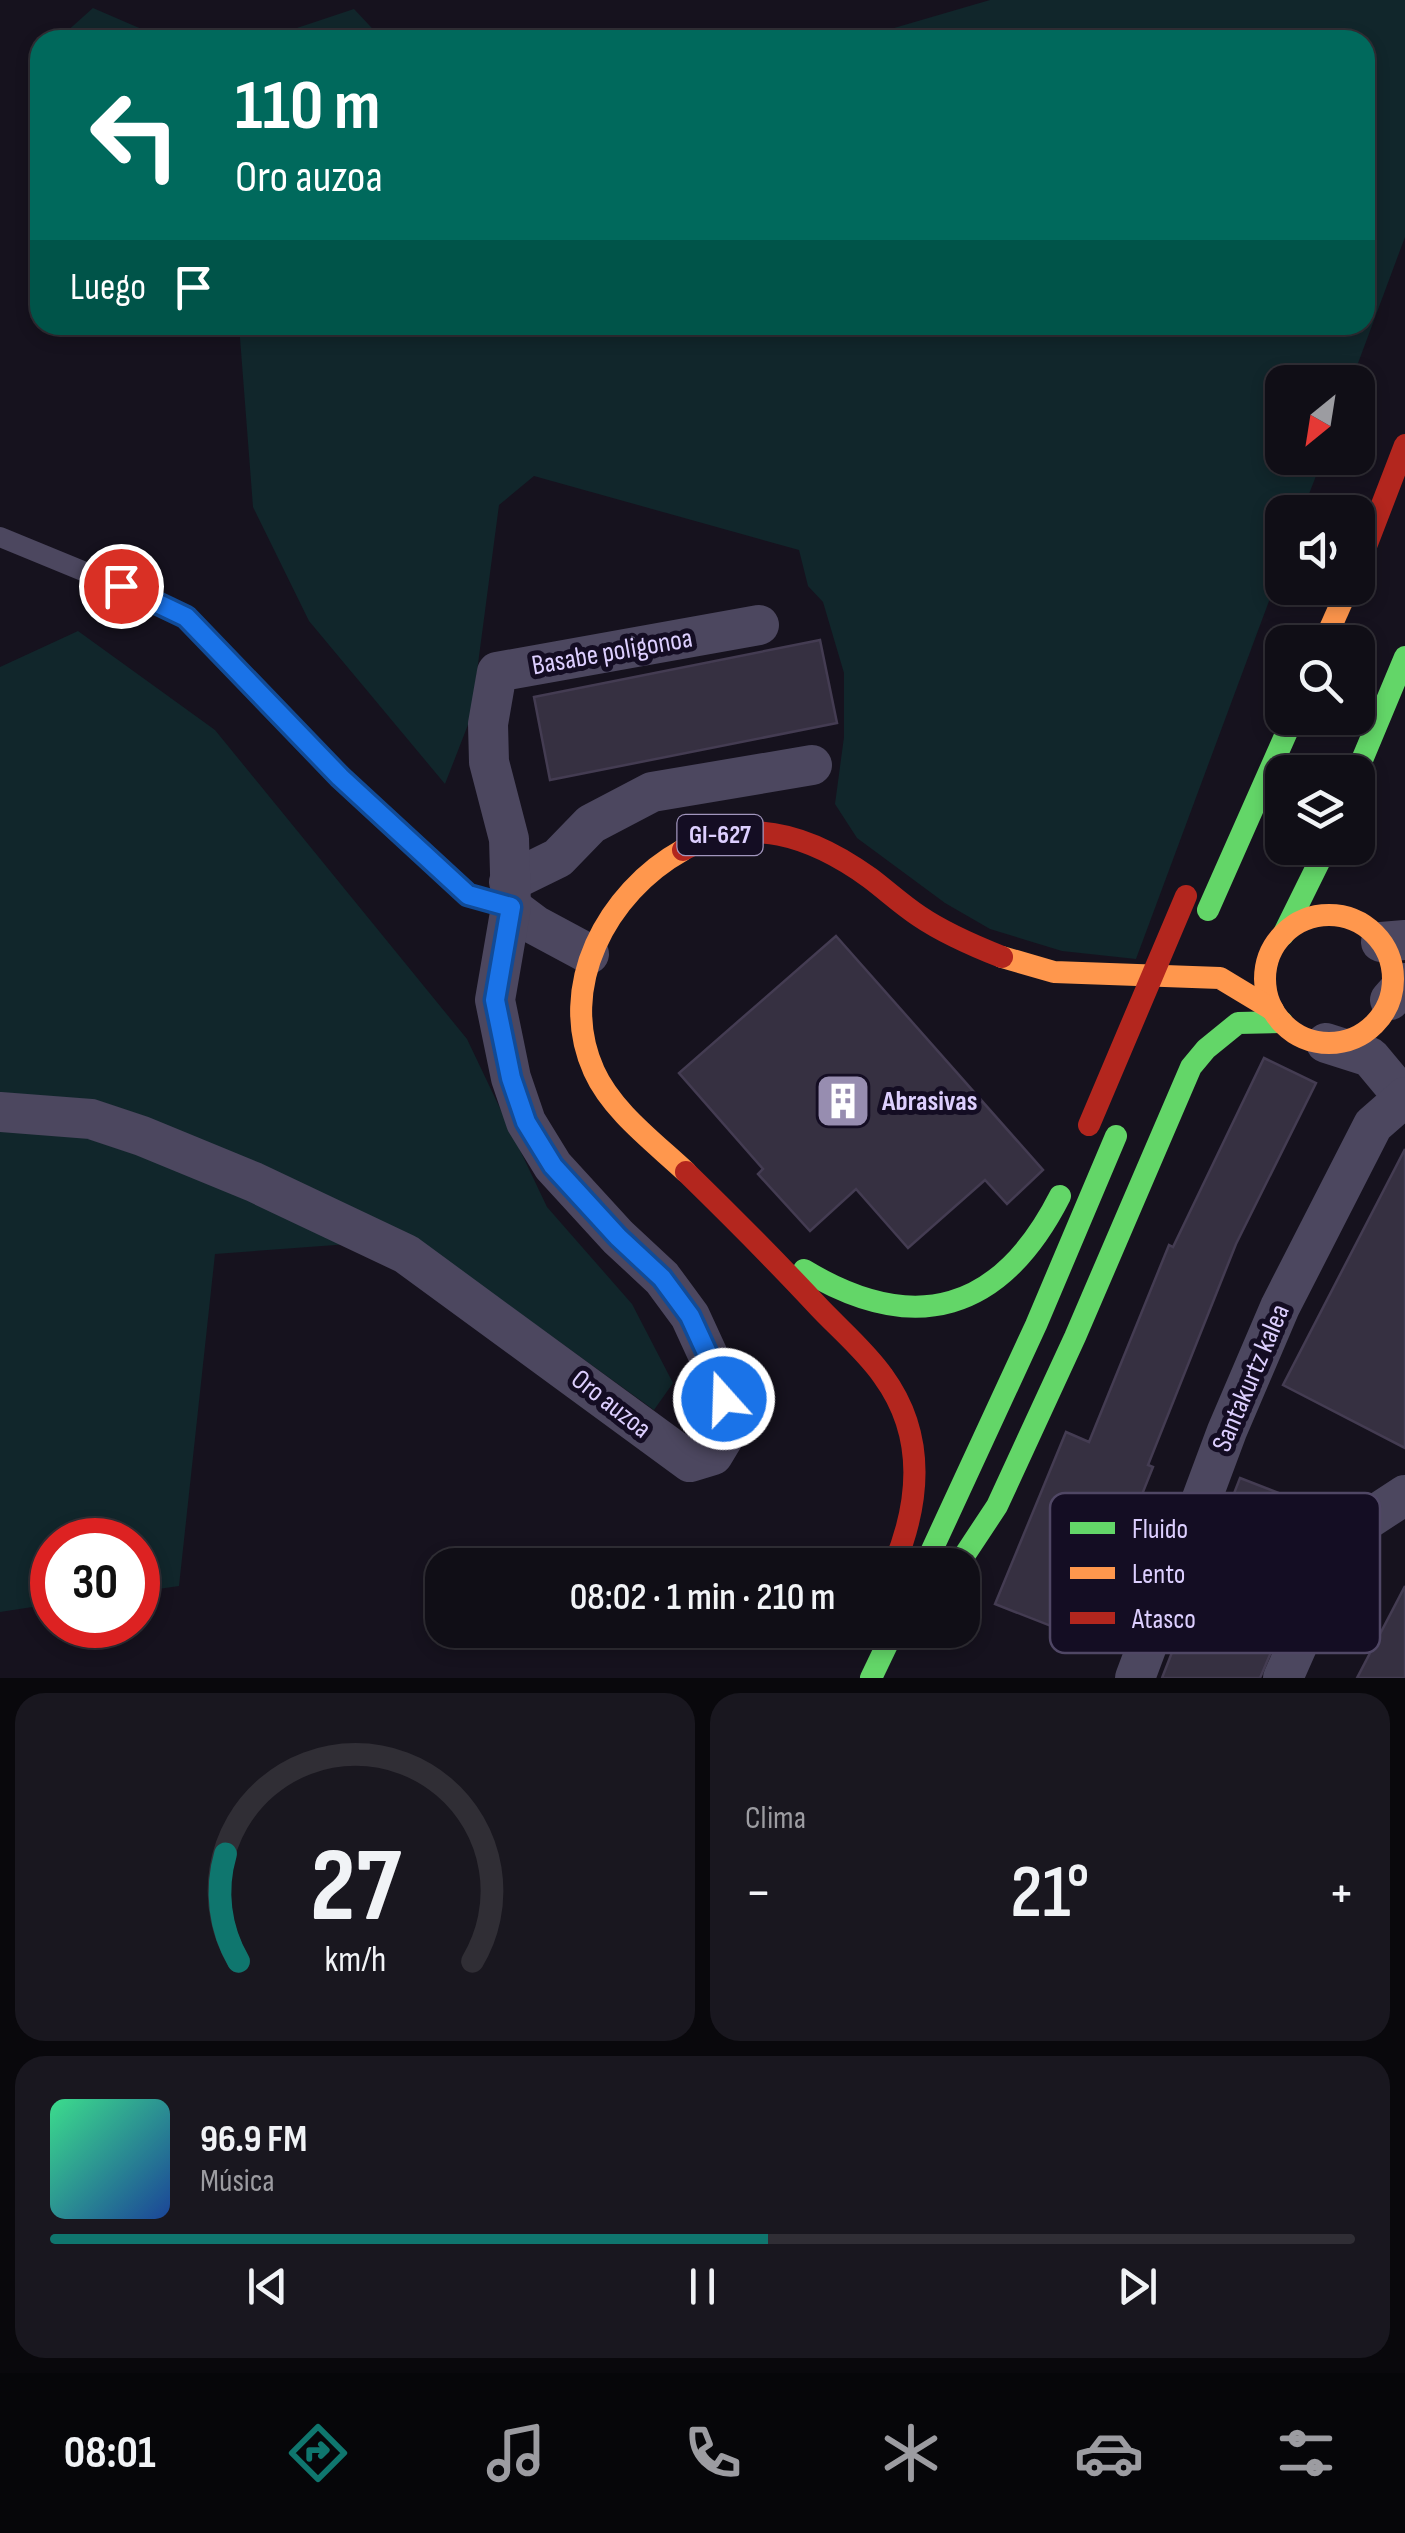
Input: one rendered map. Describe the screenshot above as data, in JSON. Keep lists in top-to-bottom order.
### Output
{
  "streets": {
    "main road": ["GI-627"],
    "street": ["Basabe poligonoa", "Santakurtz kalea", "Oro auzoa"]
  },
  "crossings": [
    ["Basabe poligonoa", "Oro auzoa"]
  ],
  "places": {
    "building": ["Abrasivas"]
  },
  "legend": ["Fluido", "Lento", "Atasco"],
  "north": "bottom left",
  "page": {
    "turn": ["110 m", "Oro auzoa"],
    "then": "Luego",
    "limit": "30",
    "trip": "08:02 · 1 min · 210 m",
    "tile": "Clima",
    "heat": ["−", "21°", "+"],
    "song": ["96.9 FM", "Música"],
    "tabs": "08:01",
    "gauge": ["27", "km/h"]
  }
}
